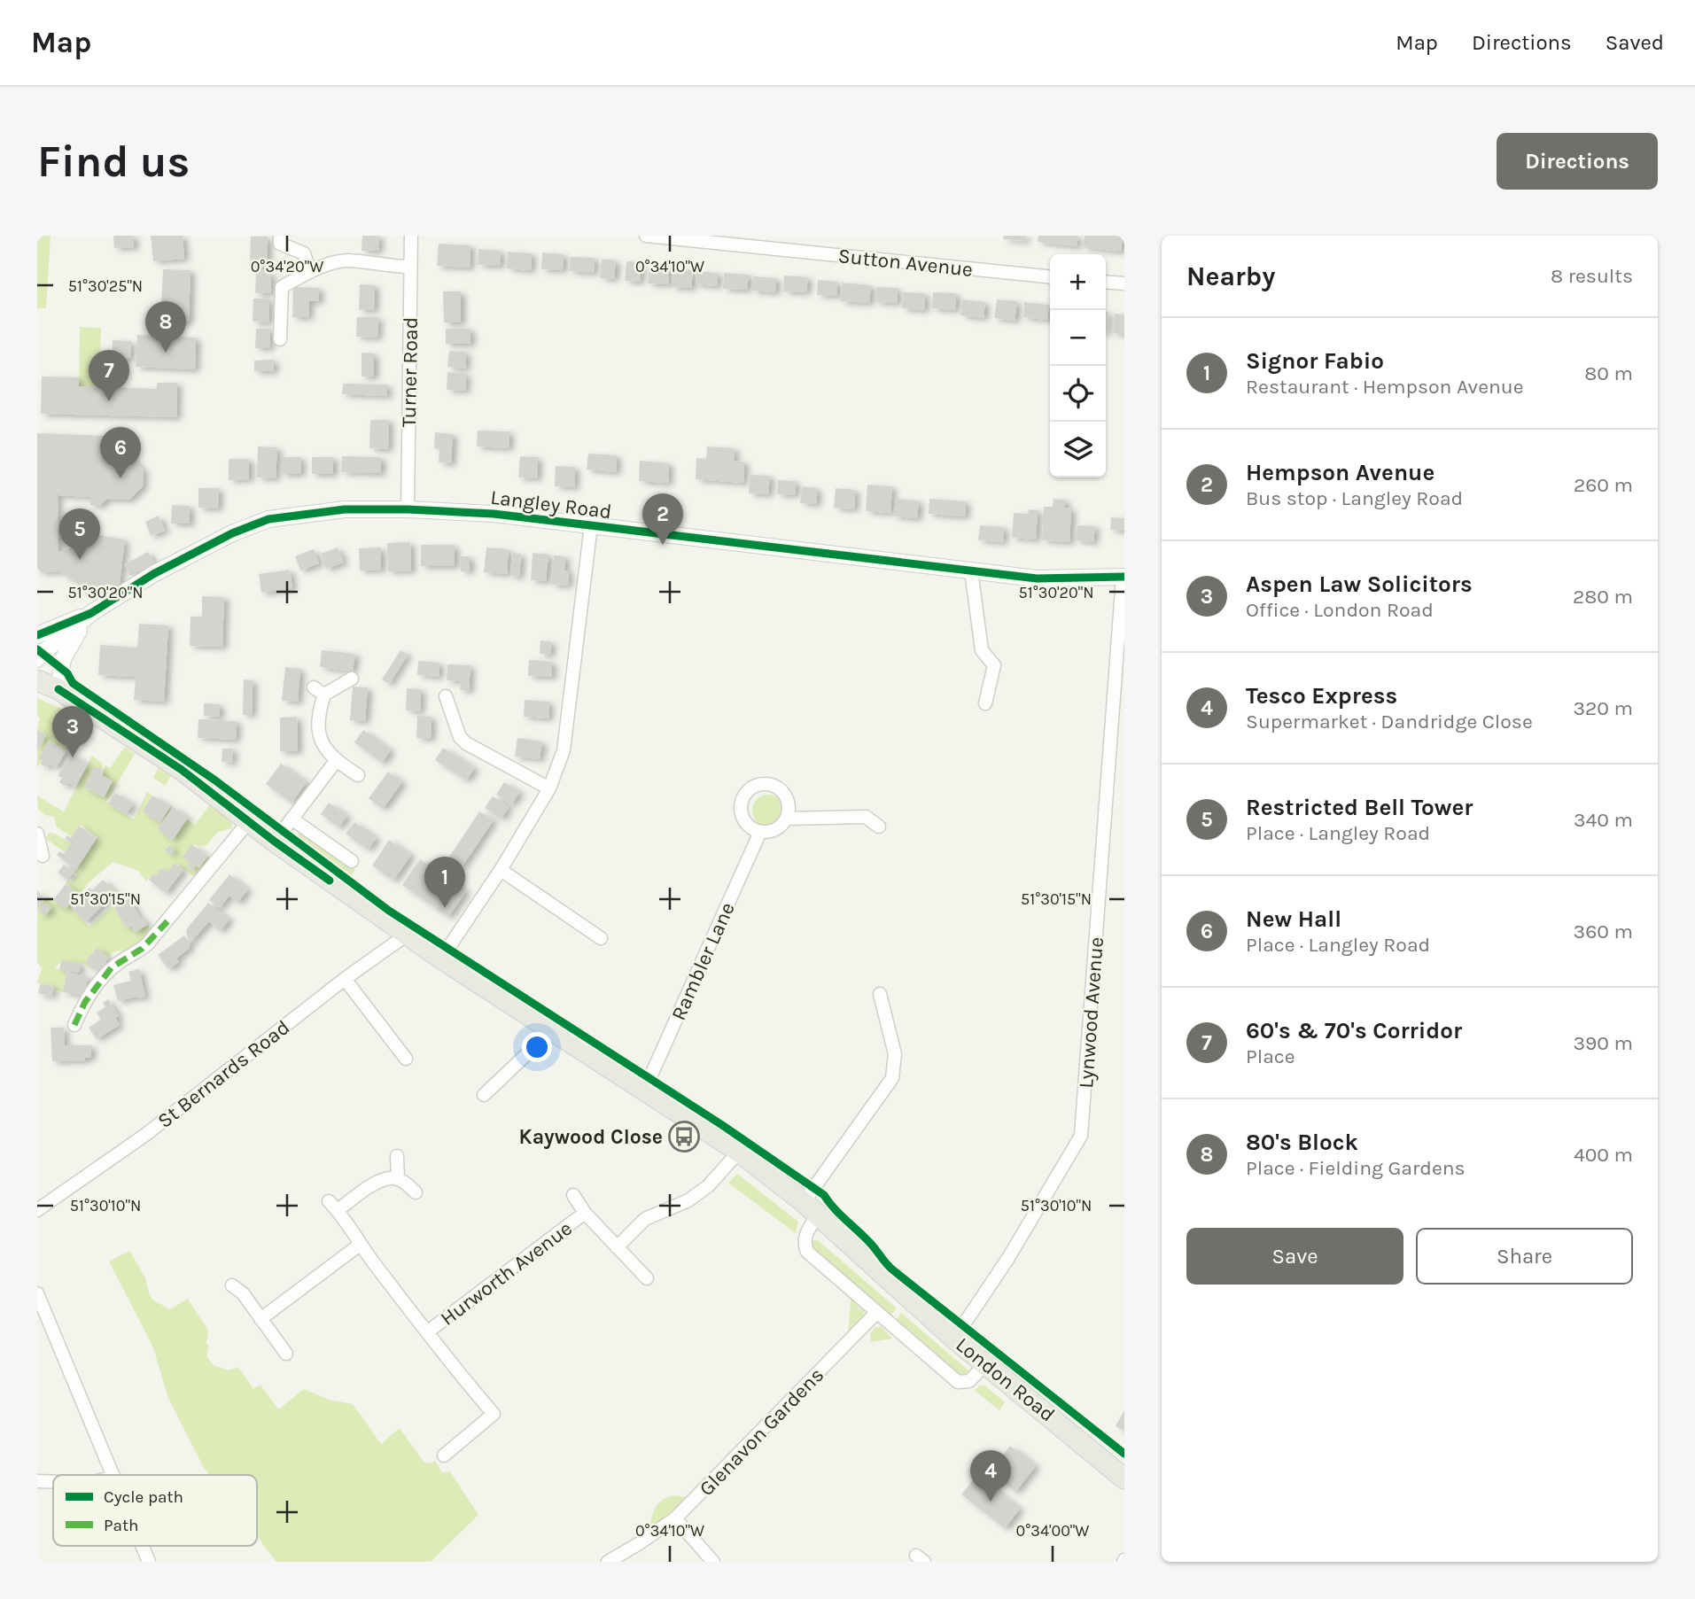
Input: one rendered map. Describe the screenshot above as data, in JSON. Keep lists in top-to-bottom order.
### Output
{
  "streets": {
    "main road": ["London Road"],
    "street": [
      "Sutton Avenue",
      "Turner Road",
      "Langley Road",
      "Rambler Lane",
      "Lynwood Avenue",
      "St Bernards Road",
      "Hurworth Avenue",
      "Glenavon Gardens"
    ]
  },
  "crossings": [
    ["Turner Road", "Langley Road"],
    ["Langley Road", "Lynwood Avenue"],
    ["Langley Road", "London Road"],
    ["Rambler Lane", "London Road"],
    ["Lynwood Avenue", "London Road"],
    ["St Bernards Road", "London Road"]
  ],
  "places": {
    "bus stop": ["Kaywood Close"]
  },
  "legend": ["Cycle path", "Path"],
  "page": {
    "header": "Map",
    "nav": ["Map", "Directions", "Saved"],
    "buttons": [
      "Directions",
      ["Save", "Share"]
    ],
    "title": "Find us",
    "heading": ["Nearby", "8 results"],
    "map_buttons": ["+", "−"],
    "pins": [
      "8",
      "7",
      "6",
      "2",
      "5",
      "3",
      "1",
      "4"
    ],
    "list": [
      {
        "mark": "1",
        "name": "Signor Fabio",
        "note": "Restaurant · Hempson Avenue",
        "value": "80 m"
      },
      {
        "mark": "2",
        "name": "Hempson Avenue",
        "note": "Bus stop · Langley Road",
        "value": "260 m"
      },
      {
        "mark": "3",
        "name": "Aspen Law Solicitors",
        "note": "Office · London Road",
        "value": "280 m"
      },
      {
        "mark": "4",
        "name": "Tesco Express",
        "note": "Supermarket · Dandridge Close",
        "value": "320 m"
      },
      {
        "mark": "5",
        "name": "Restricted Bell Tower",
        "note": "Place · Langley Road",
        "value": "340 m"
      },
      {
        "mark": "6",
        "name": "New Hall",
        "note": "Place · Langley Road",
        "value": "360 m"
      },
      {
        "mark": "7",
        "name": "60's & 70's Corridor",
        "note": "Place",
        "value": "390 m"
      },
      {
        "mark": "8",
        "name": "80's Block",
        "note": "Place · Fielding Gardens",
        "value": "400 m"
      }
    ]
  },
  "coordinates": [
    "0°34'20\"W",
    "0°34'10\"W",
    "51°30'25\"N",
    "51°30'20\"N",
    "51°30'15\"N",
    "51°30'10\"N",
    "0°34'00\"W"
  ]
}
